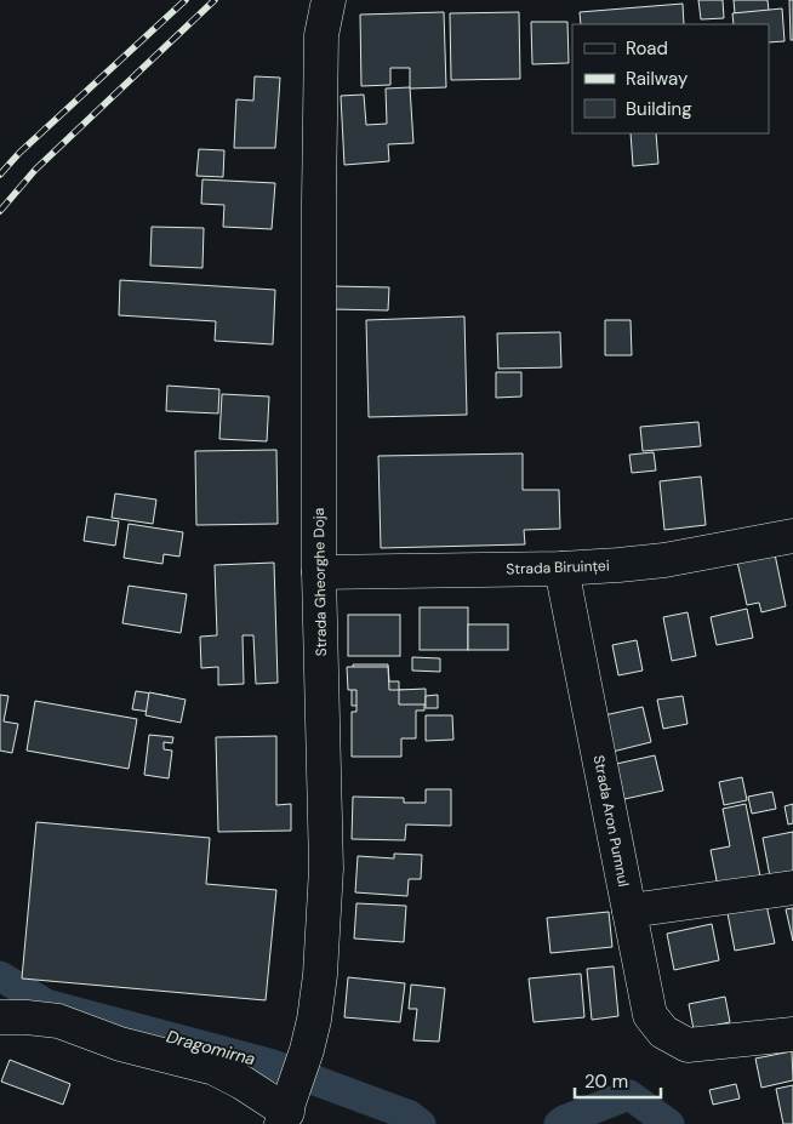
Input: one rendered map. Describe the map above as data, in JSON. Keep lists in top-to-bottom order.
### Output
{
  "streets": {
    "street": ["Strada Biruinței", "Strada Gheorghe Doja", "Strada Aron Pumnul"]
  },
  "crossings": [
    ["Strada Biruinței", "Strada Gheorghe Doja"],
    ["Strada Biruinței", "Strada Aron Pumnul"]
  ],
  "water": ["Dragomirna"],
  "legend": ["Road", "Railway", "Building"],
  "scale_bar": "20 m"
}
